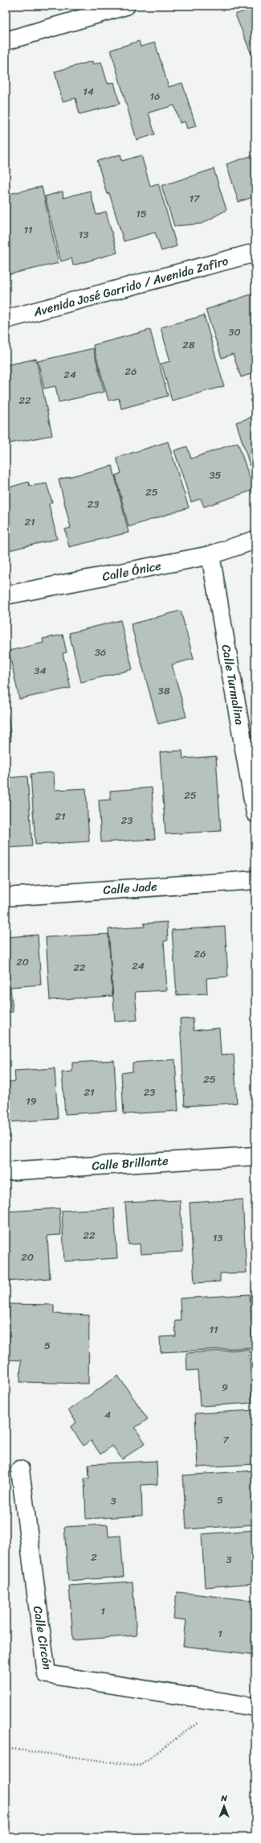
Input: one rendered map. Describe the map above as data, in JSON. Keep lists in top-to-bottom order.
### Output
{
  "streets": {
    "street": [
      "Avenida José Garrido / Avenida Zafiro",
      "Calle Ónice",
      "Calle Turmalina",
      "Calle Jade",
      "Calle Brillante",
      "Calle Circón"
    ]
  },
  "crossings": [
    ["Calle Ónice", "Calle Turmalina"]
  ],
  "house_numbers": [
    "14",
    "16",
    "17",
    "15",
    "11",
    "13",
    "30",
    "28",
    "26",
    "24",
    "22",
    "35",
    "25",
    "23",
    "21",
    "36",
    "34",
    "38",
    "25",
    "21",
    "23",
    "26",
    "20",
    "24",
    "22",
    "25",
    "21",
    "23",
    "19",
    "22",
    "13",
    "20",
    "11",
    "5",
    "9",
    "4",
    "7",
    "5",
    "3",
    "2",
    "3",
    "1",
    "1"
  ],
  "north": "top"
}
